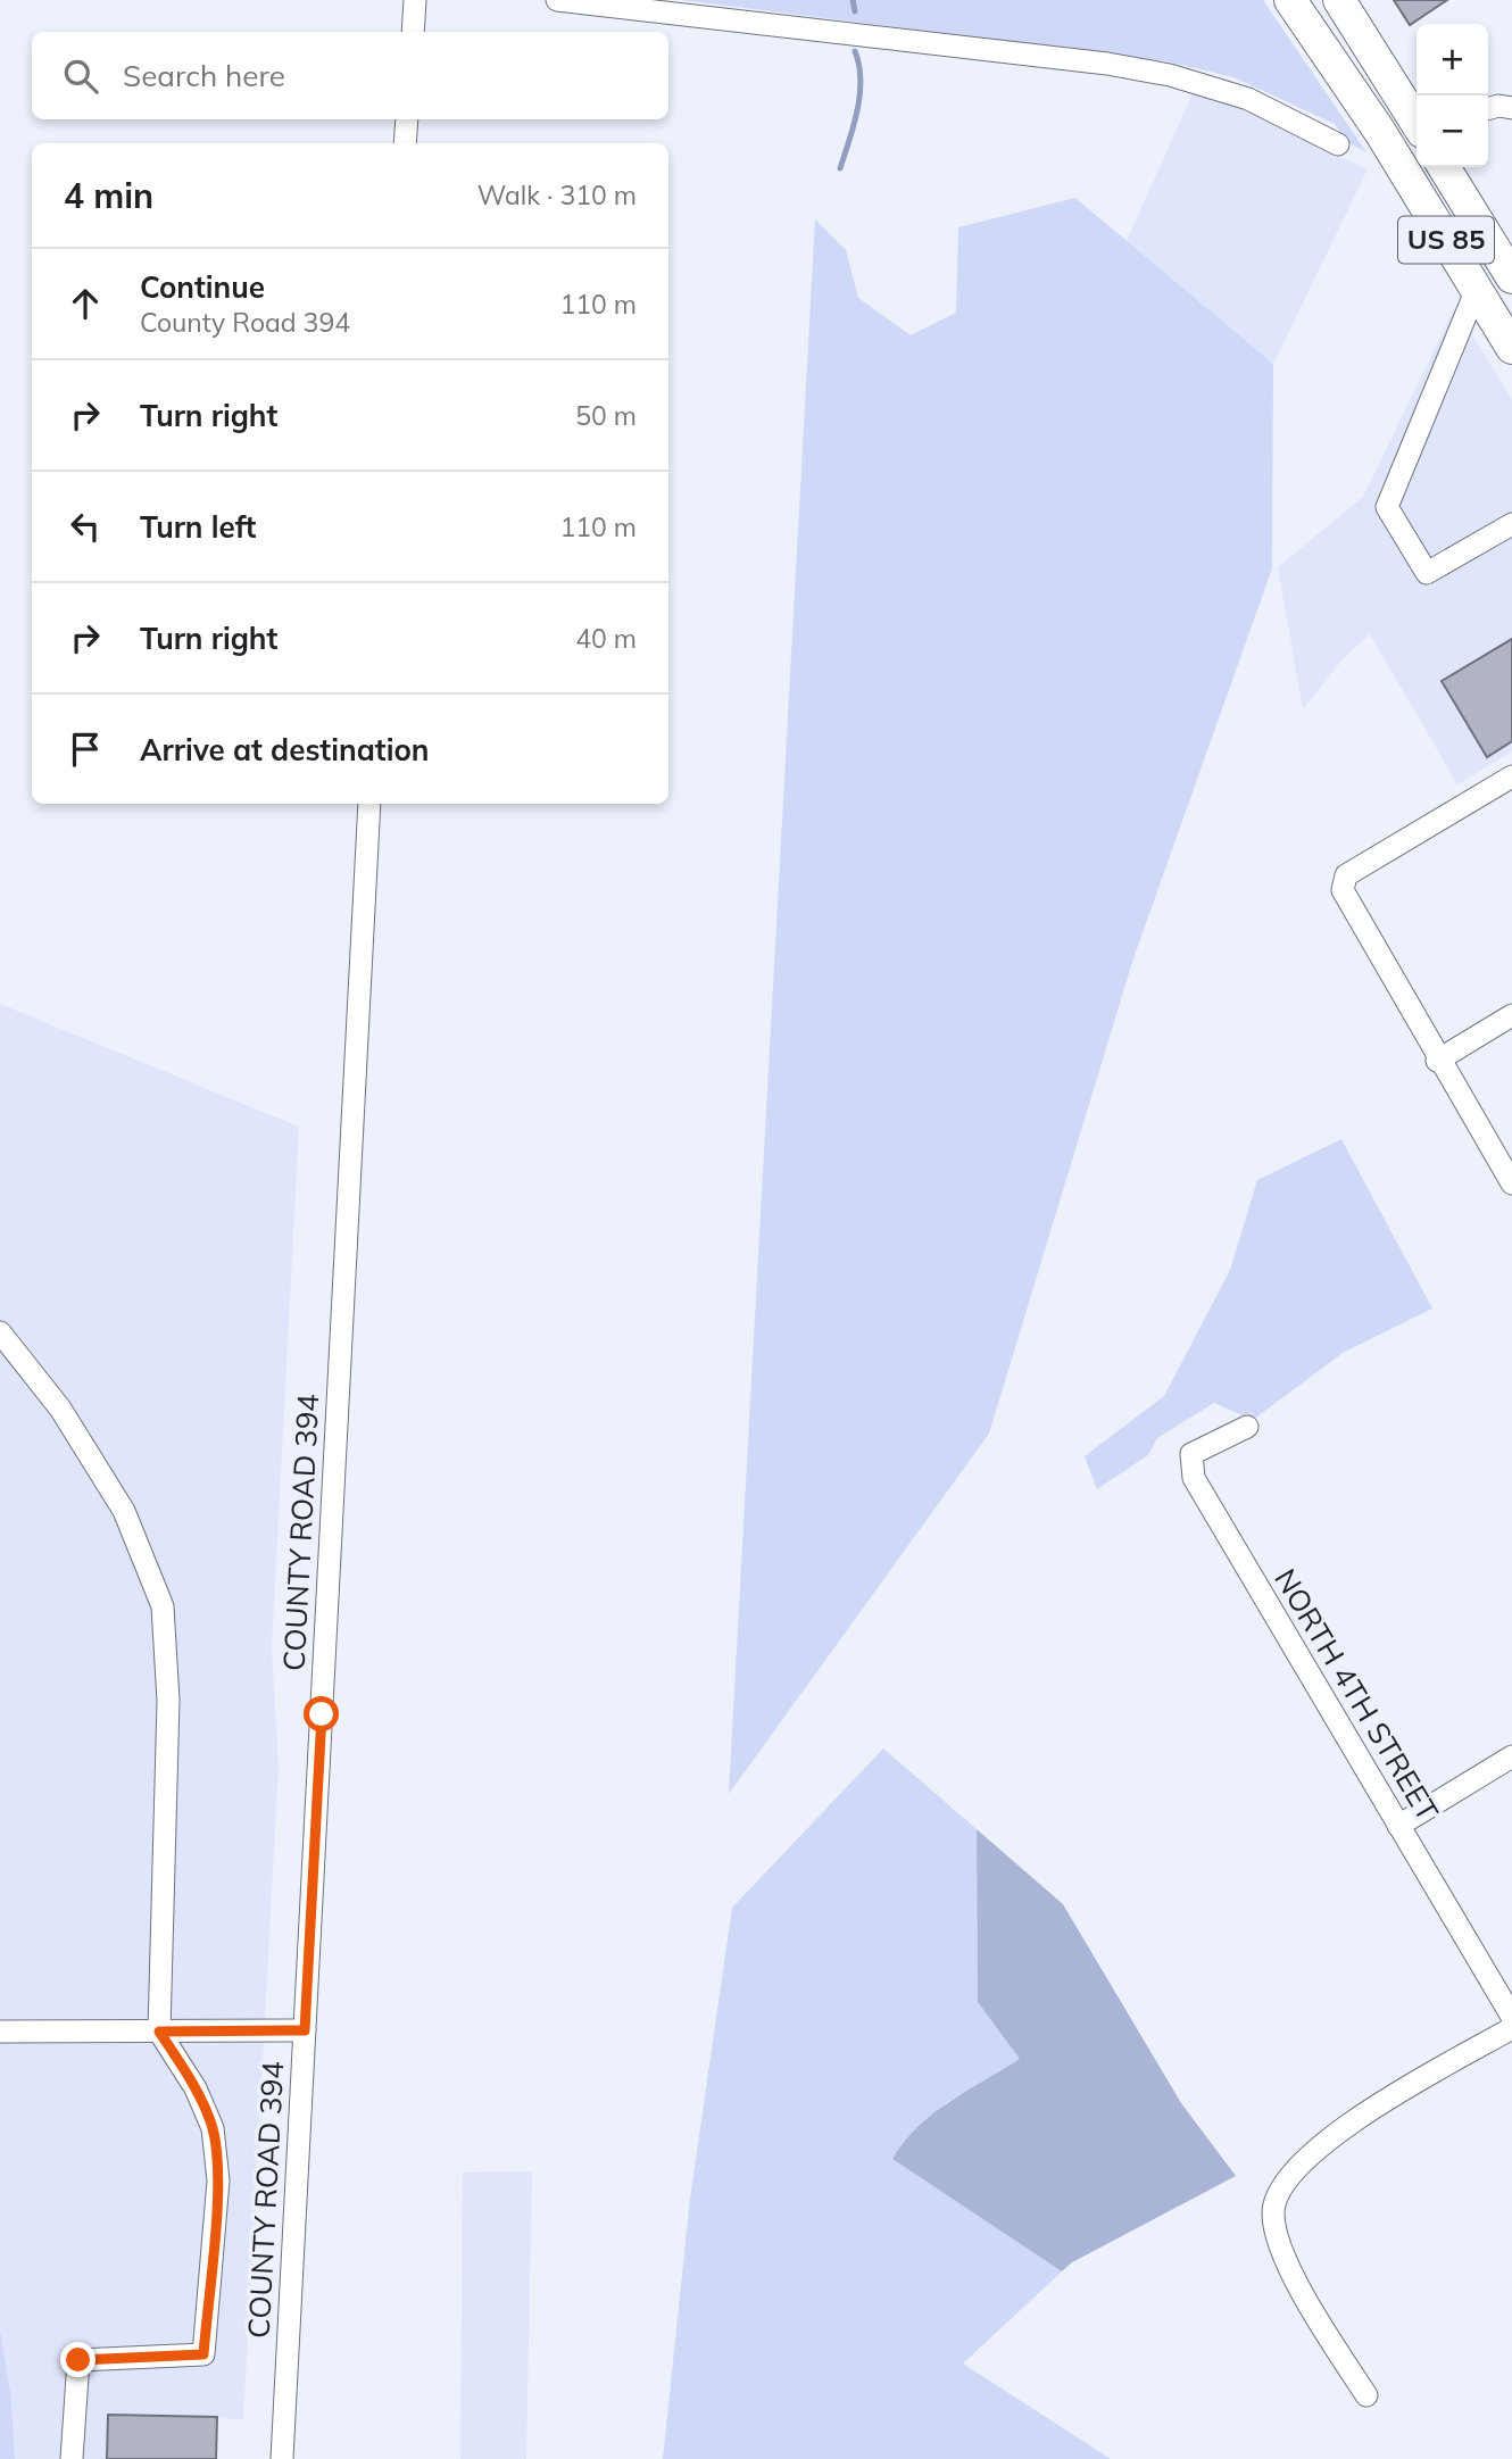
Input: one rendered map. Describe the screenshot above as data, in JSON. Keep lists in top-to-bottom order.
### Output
{
  "streets": {
    "highway": ["US 85"],
    "street": ["COUNTY ROAD 394", "NORTH 4TH STREET"]
  },
  "page": {
    "map_buttons": ["+", "−"],
    "search": "Search here",
    "heading": ["4 min", "Walk · 310 m"],
    "list": [
      ["Continue", "County Road 394", "110 m"],
      ["Turn right", "50 m"],
      ["Turn left", "110 m"],
      ["Turn right", "40 m"],
      "Arrive at destination"
    ]
  }
}
